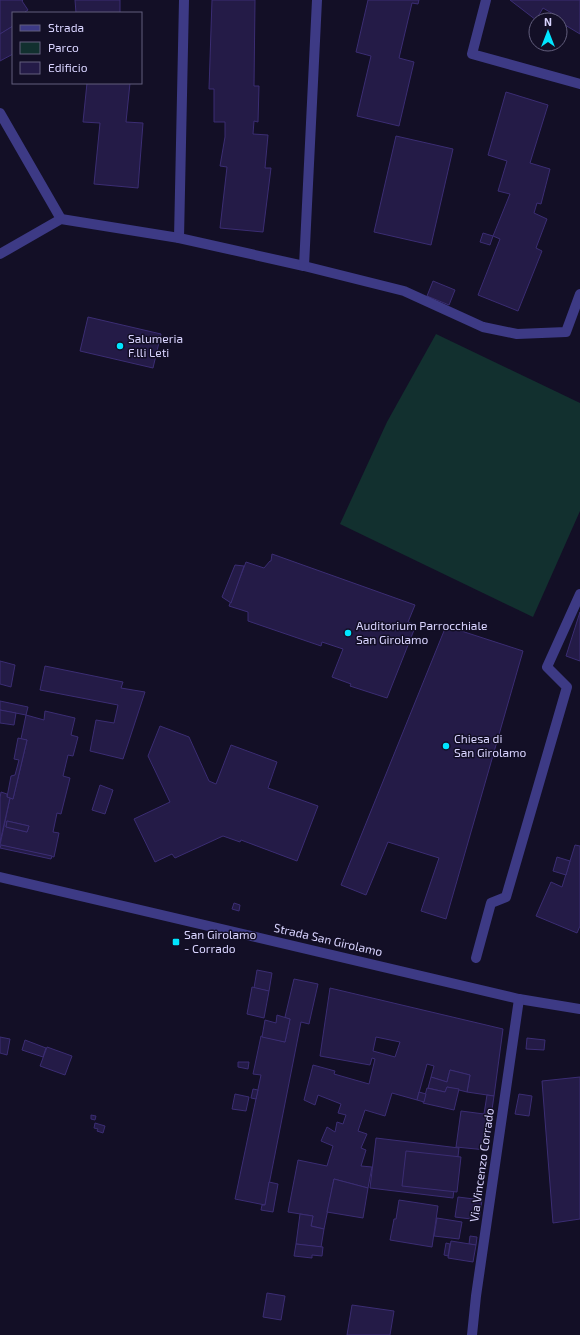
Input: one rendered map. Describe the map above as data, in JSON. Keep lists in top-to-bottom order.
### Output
{
  "streets": {
    "street": ["Strada San Girolamo", "Via Vincenzo Corrado"]
  },
  "crossings": [
    ["Strada San Girolamo", "Via Vincenzo Corrado"]
  ],
  "places": {
    "other": ["Salumeria F.lli Leti", "Auditorium Parrocchiale San Girolamo", "Chiesa di San Girolamo"],
    "transit": ["San Girolamo - Corrado"]
  },
  "legend": ["Strada", "Parco", "Edificio"],
  "north": "top"
}
